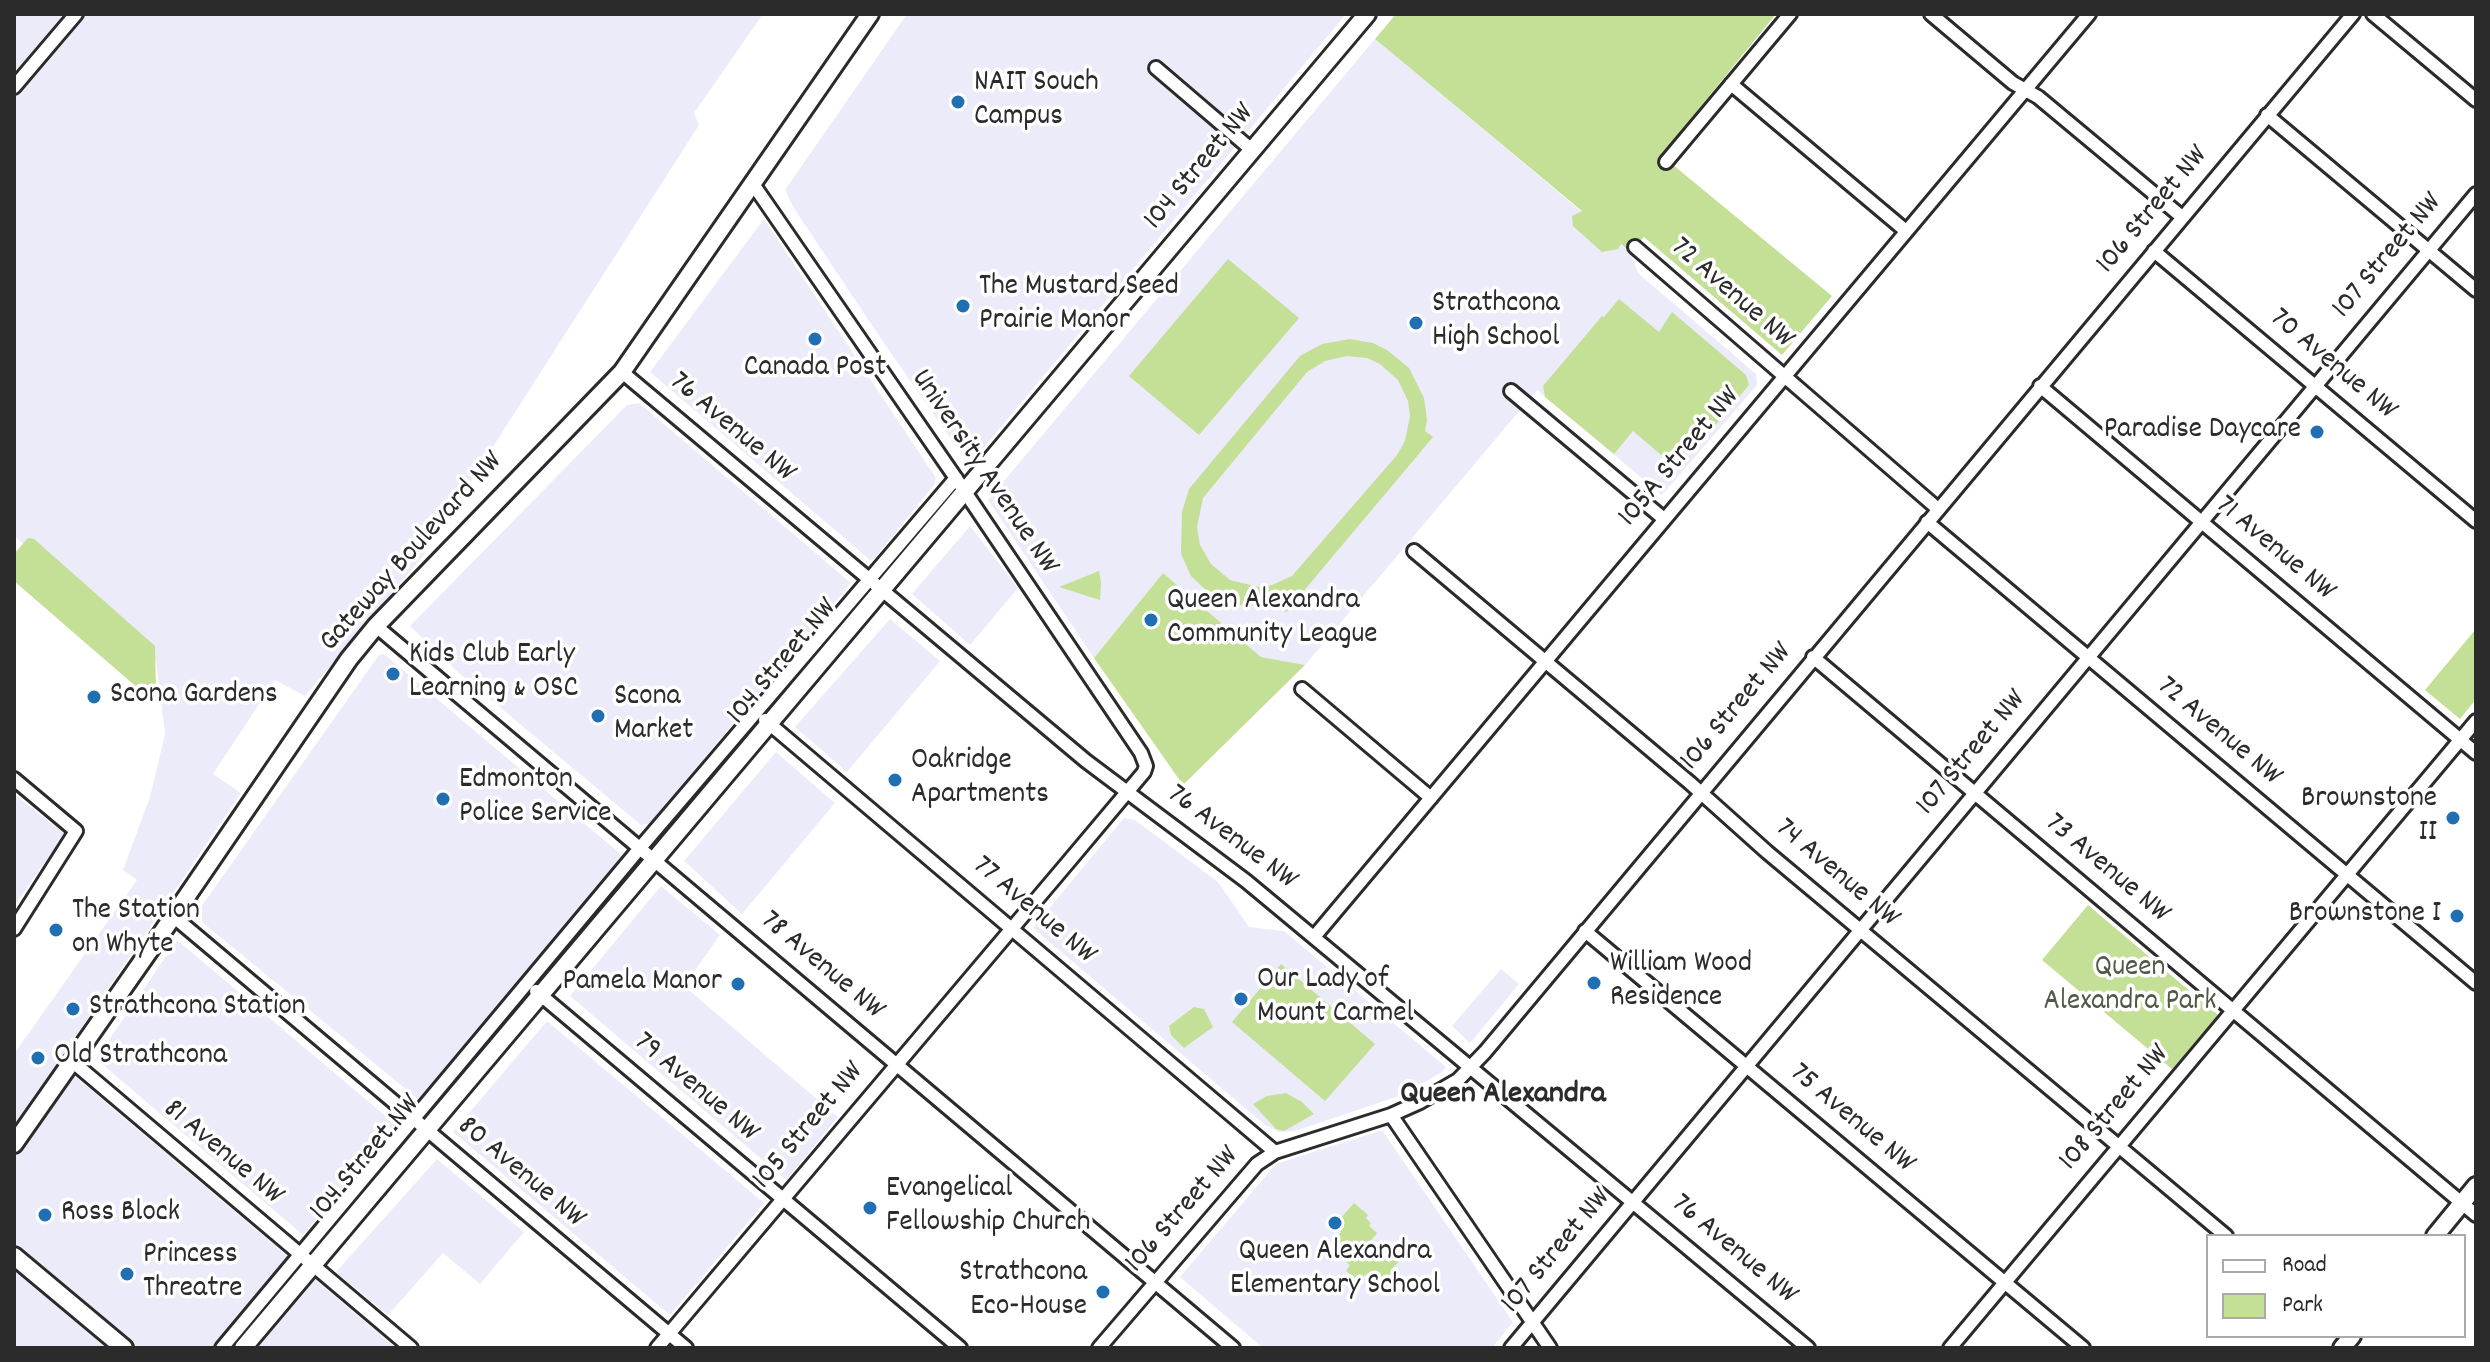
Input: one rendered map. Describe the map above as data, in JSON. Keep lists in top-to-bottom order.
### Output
{
  "streets": {
    "main road": ["104 Street NW", "Gateway Boulevard NW"],
    "street": [
      "106 Street NW",
      "107 Street NW",
      "72 Avenue NW",
      "70 Avenue NW",
      "76 Avenue NW",
      "105A Street NW",
      "University Avenue NW",
      "71 Avenue NW",
      "73 Avenue NW",
      "74 Avenue NW",
      "77 Avenue NW",
      "78 Avenue NW",
      "79 Avenue NW",
      "108 Street NW",
      "75 Avenue NW",
      "105 Street NW",
      "81 Avenue NW",
      "80 Avenue NW"
    ]
  },
  "crossings": [
    ["104 Street NW", "76 Avenue NW"],
    ["104 Street NW", "University Avenue NW"],
    ["104 Street NW", "77 Avenue NW"],
    ["104 Street NW", "78 Avenue NW"],
    ["104 Street NW", "79 Avenue NW"],
    ["104 Street NW", "81 Avenue NW"],
    ["104 Street NW", "80 Avenue NW"],
    ["106 Street NW", "72 Avenue NW"],
    ["106 Street NW", "70 Avenue NW"],
    ["106 Street NW", "76 Avenue NW"],
    ["106 Street NW", "71 Avenue NW"],
    ["106 Street NW", "73 Avenue NW"],
    ["106 Street NW", "74 Avenue NW"],
    ["106 Street NW", "77 Avenue NW"],
    ["106 Street NW", "78 Avenue NW"],
    ["106 Street NW", "75 Avenue NW"],
    ["107 Street NW", "72 Avenue NW"],
    ["107 Street NW", "70 Avenue NW"],
    ["107 Street NW", "76 Avenue NW"],
    ["107 Street NW", "71 Avenue NW"],
    ["107 Street NW", "73 Avenue NW"],
    ["107 Street NW", "74 Avenue NW"],
    ["107 Street NW", "75 Avenue NW"],
    ["72 Avenue NW", "105A Street NW"],
    ["72 Avenue NW", "108 Street NW"],
    ["76 Avenue NW", "105A Street NW"],
    ["76 Avenue NW", "University Avenue NW"],
    ["76 Avenue NW", "Gateway Boulevard NW"],
    ["76 Avenue NW", "105 Street NW"],
    ["105A Street NW", "74 Avenue NW"],
    ["University Avenue NW", "Gateway Boulevard NW"],
    ["University Avenue NW", "105 Street NW"],
    ["71 Avenue NW", "108 Street NW"],
    ["Gateway Boulevard NW", "78 Avenue NW"],
    ["Gateway Boulevard NW", "81 Avenue NW"],
    ["Gateway Boulevard NW", "80 Avenue NW"],
    ["73 Avenue NW", "108 Street NW"],
    ["74 Avenue NW", "108 Street NW"],
    ["77 Avenue NW", "105 Street NW"],
    ["78 Avenue NW", "105 Street NW"],
    ["79 Avenue NW", "105 Street NW"],
    ["108 Street NW", "75 Avenue NW"],
    ["105 Street NW", "80 Avenue NW"]
  ],
  "districts": ["Queen Alexandra"],
  "parks": ["Queen Alexandra Park"],
  "places": [
    "NAIT Souch Campus",
    "The Mustard Seed Prairie Manor",
    "Strathcona High School",
    "Canada Post",
    "Paradise Daycare",
    "Queen Alexandra Community League",
    "Kids Club Early Learning & OSC",
    "Scona Gardens",
    "Scona Market",
    "Oakridge Apartments",
    "Edmonton Police Service",
    "Brownstone II",
    "Brownstone I",
    "The Station on Whyte",
    "William Wood Residence",
    "Pamela Manor",
    "Our Lady of Mount Carmel",
    "Strathcona Station",
    "Old Strathcona",
    "Evangelical Fellowship Church",
    "Ross Block",
    "Queen Alexandra Elementary School",
    "Princess Threatre",
    "Strathcona Eco-House"
  ],
  "legend": ["Road", "Park"]
}
